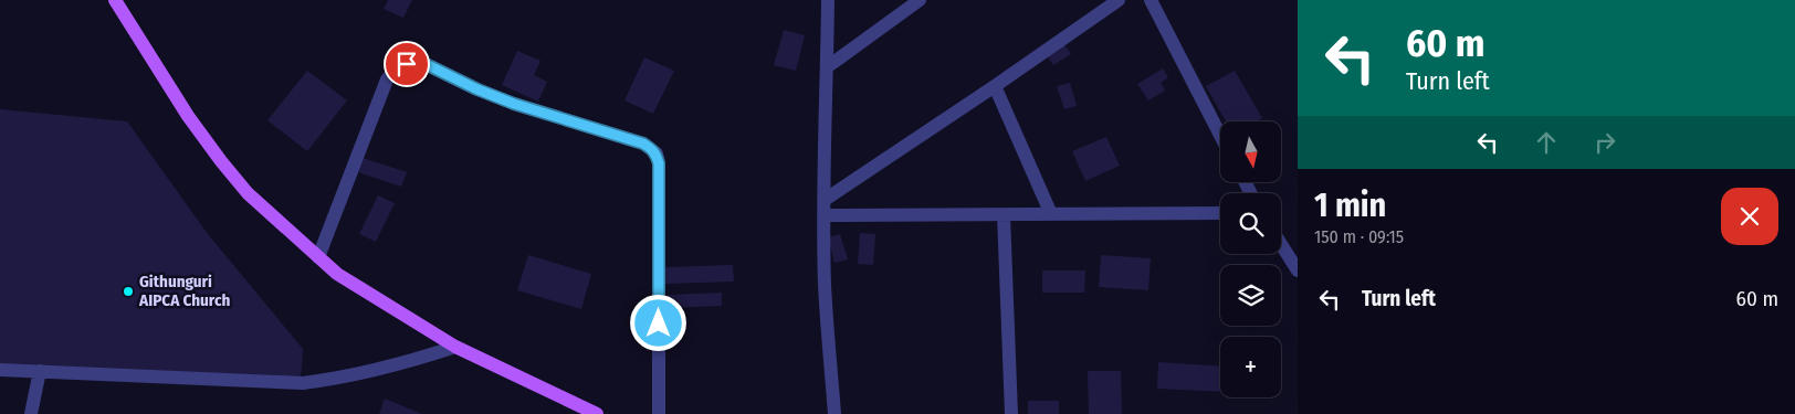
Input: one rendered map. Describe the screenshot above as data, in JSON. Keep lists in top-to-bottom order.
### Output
{
  "places": ["Githunguri AIPCA Church"],
  "north": "bottom",
  "page": {
    "turn": ["60 m", "Turn left"],
    "map_buttons": "+",
    "heading": ["1 min", "150 m · 09:15"],
    "list": [
      {
        "name": "Turn left",
        "value": "60 m"
      }
    ]
  }
}
